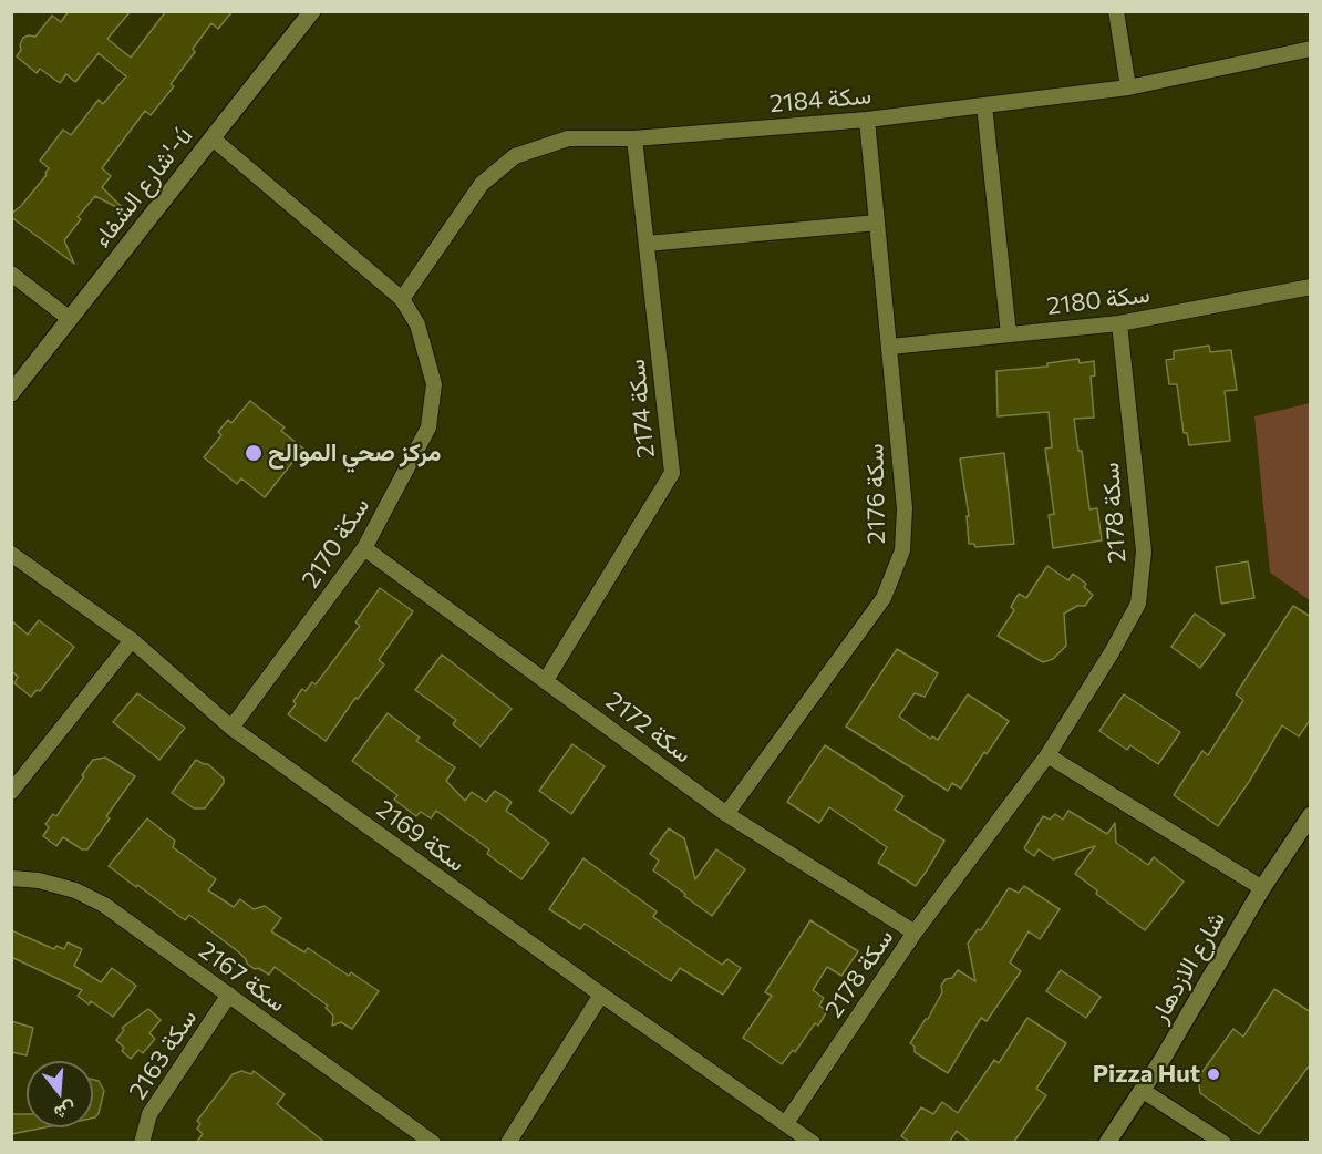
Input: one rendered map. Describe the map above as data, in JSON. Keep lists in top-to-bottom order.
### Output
{
  "streets": {
    "street": [
      "سكة 2184",
      "شارع الشفاء'-ú",
      "سكة 2180",
      "سكة 2174",
      "سكة 2176",
      "سكة 2178",
      "سكة 2170",
      "سكة 2172",
      "سكة 2169",
      "شارع الازدهار",
      "سكة 2167",
      "سكة 2163"
    ]
  },
  "crossings": [
    ["سكة 2184", "سكة 2174"],
    ["سكة 2184", "سكة 2176"],
    ["سكة 2184", "سكة 2170"],
    ["شارع الشفاء'-ú", "سكة 2170"],
    ["سكة 2180", "سكة 2176"],
    ["سكة 2180", "سكة 2178"],
    ["سكة 2174", "سكة 2172"],
    ["سكة 2176", "سكة 2172"],
    ["سكة 2178", "سكة 2172"],
    ["سكة 2178", "سكة 2169"],
    ["سكة 2170", "سكة 2172"],
    ["سكة 2170", "سكة 2169"],
    ["سكة 2167", "سكة 2163"]
  ],
  "places": ["مركز صحي الموالح", "Pizza Hut"],
  "north": "bottom"
}
